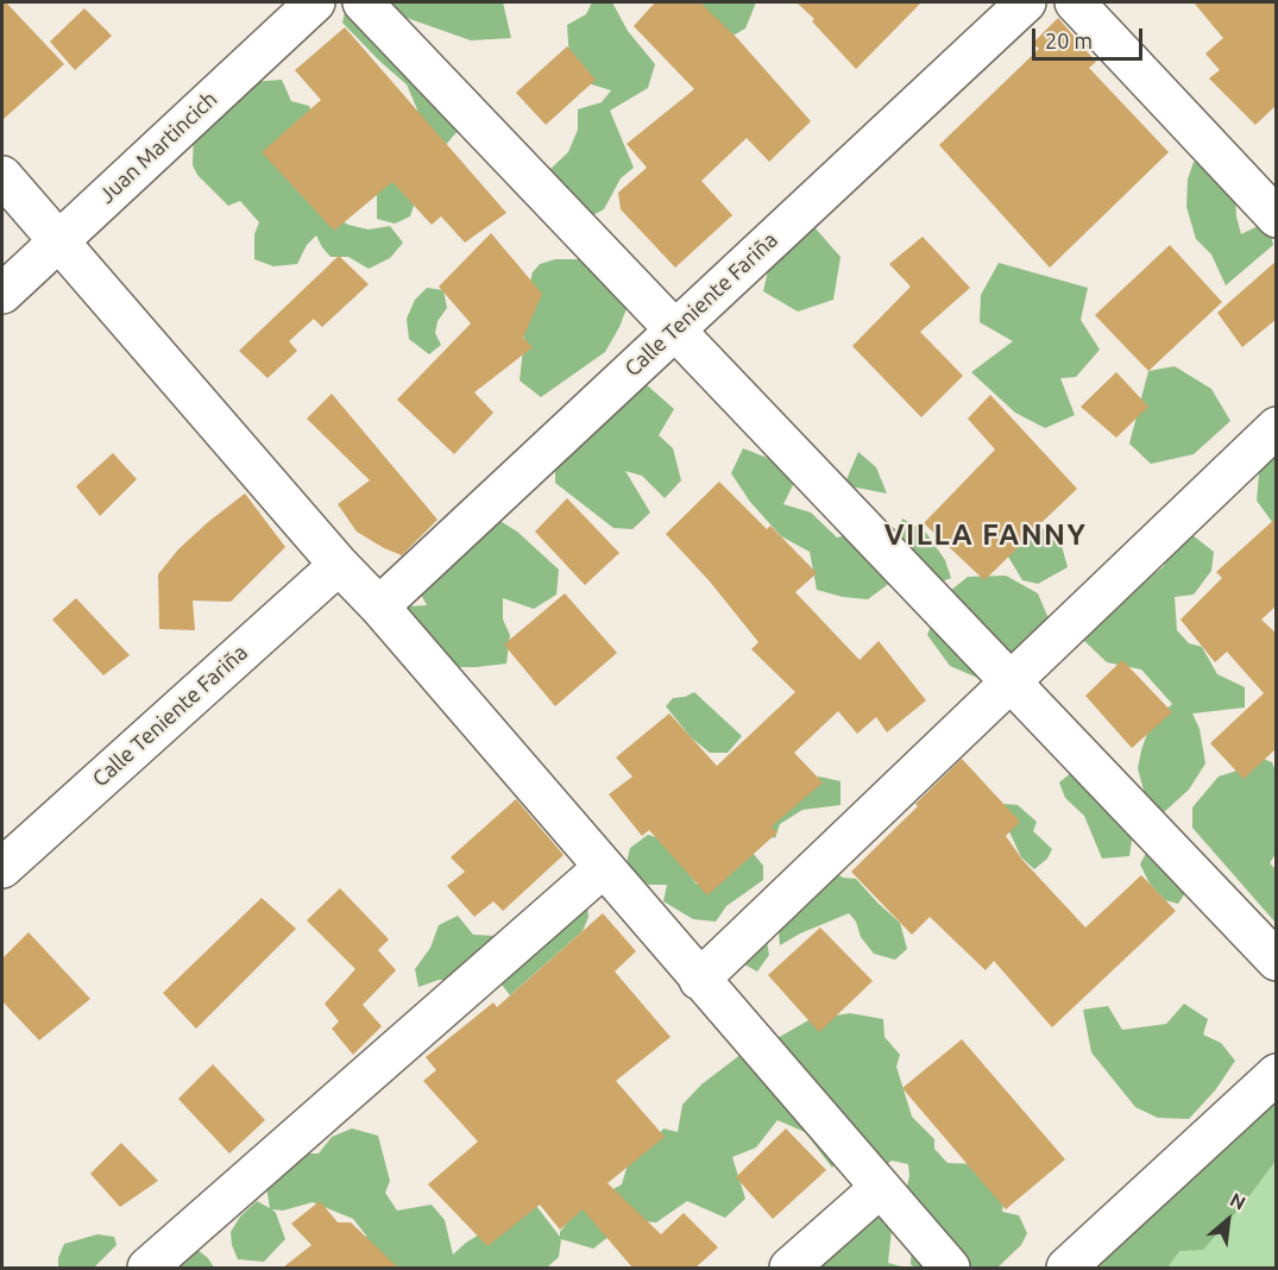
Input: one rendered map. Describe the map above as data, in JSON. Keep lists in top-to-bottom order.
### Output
{
  "streets": {
    "street": ["Juan Martincich", "Calle Teniente Fariña"]
  },
  "districts": ["VILLA FANNY"],
  "scale_bar": "20 m",
  "north": "top right"
}
